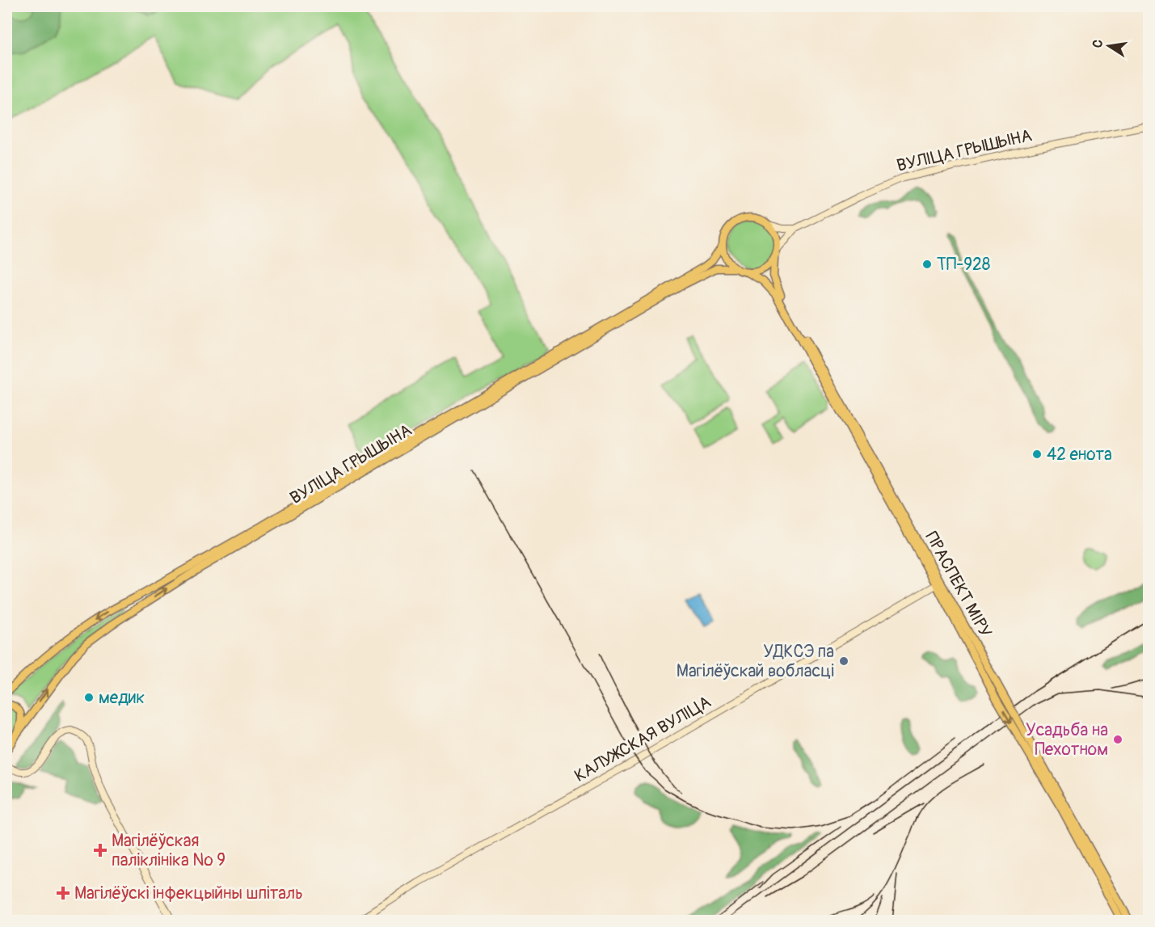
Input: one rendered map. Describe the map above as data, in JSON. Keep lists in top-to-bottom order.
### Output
{
  "streets": {
    "main road": ["ВУЛІЦА ГРЫШЫНА", "ПРАСПЕКТ МІРУ"],
    "street": ["КАЛУЖСКАЯ ВУЛІЦА"]
  },
  "crossings": [
    ["ВУЛІЦА ГРЫШЫНА", "ПРАСПЕКТ МІРУ"],
    ["ПРАСПЕКТ МІРУ", "КАЛУЖСКАЯ ВУЛІЦА"]
  ],
  "places": {
    "other": [
      "ТП-928",
      "42 енота",
      "УДКСЭ па Магілёўскай вобласці",
      "медик",
      "Усадьба на Пехотном"
    ],
    "health": ["Магілёўская паліклініка № 9", "Магілёўскі інфекцыйны шпіталь"]
  },
  "north": "left"
}
